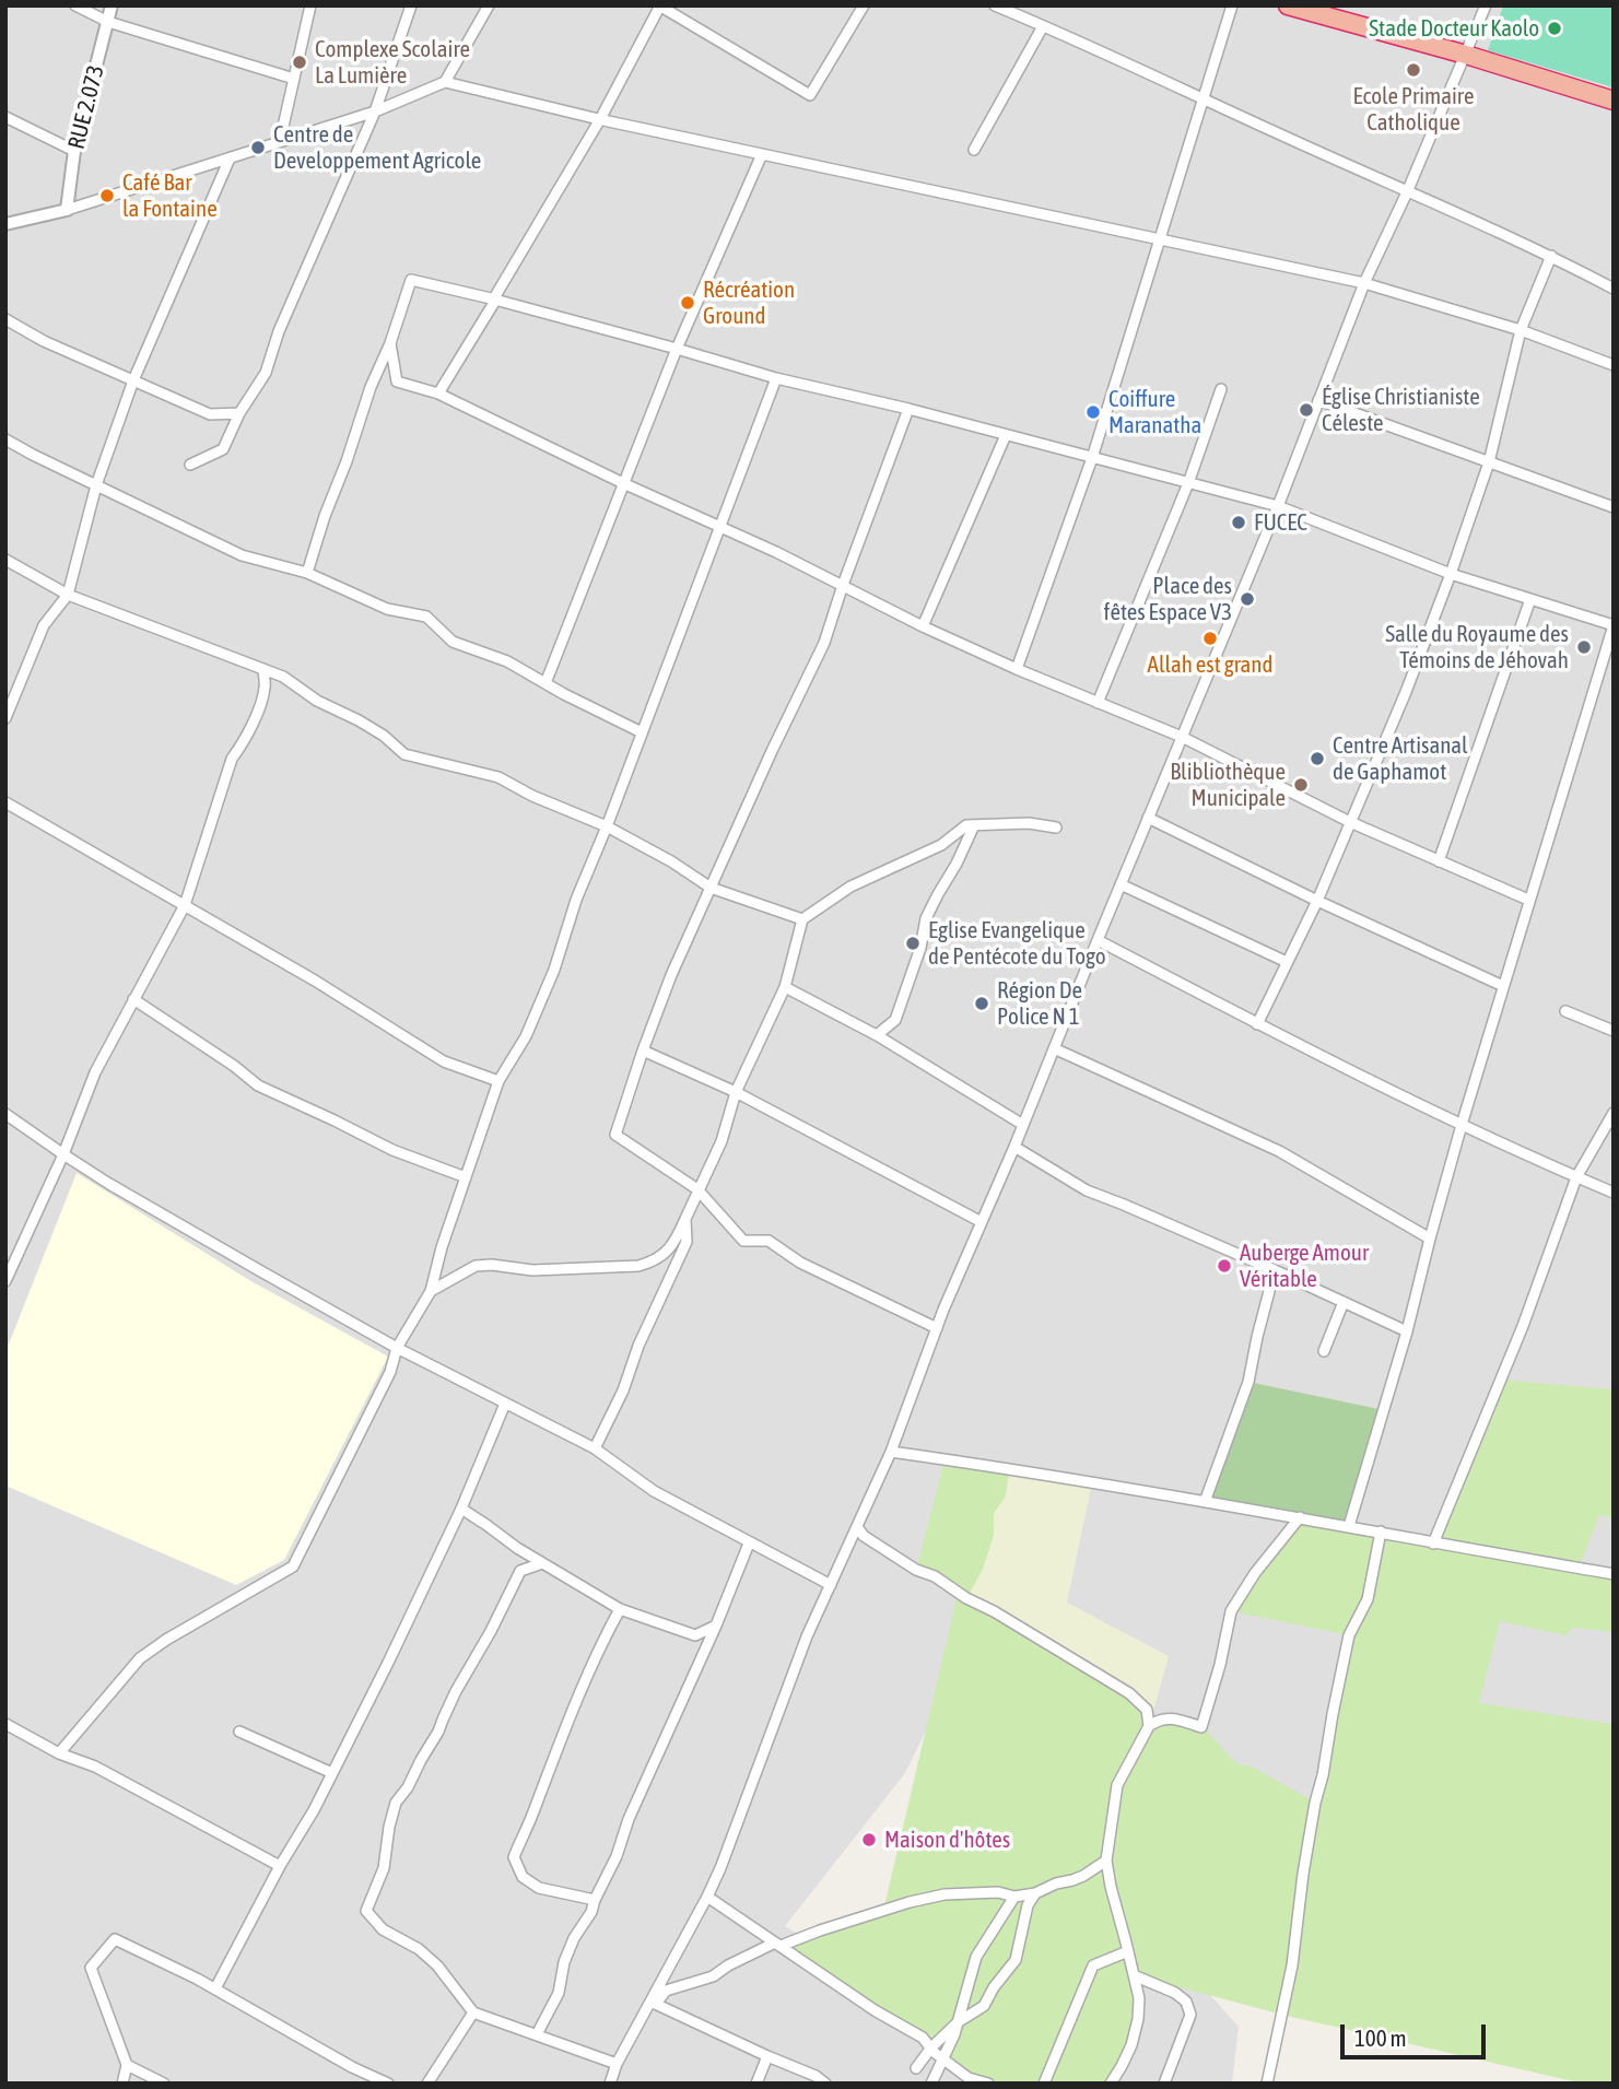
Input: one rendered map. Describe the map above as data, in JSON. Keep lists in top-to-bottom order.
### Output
{
  "streets": {
    "street": ["RUE 2.073"]
  },
  "places": [
    "Stade Docteur Kaolo",
    "Complexe Scolaire La Lumière",
    "Ecole Primaire Catholique",
    "Centre de Developpement Agricole",
    "Café Bar la Fontaine",
    "Récréation Ground",
    "Église Christianiste Céleste",
    "Coiffure Maranatha",
    "FUCEC",
    "Place des fêtes Espace V3",
    "Allah est grand",
    "Salle du Royaume des Témoins de Jéhovah",
    "Centre Artisanal de Gaphamot",
    "Blibliothèque Municipale",
    "Eglise Evangelique de Pentécote du Togo",
    "Région De Police N 1",
    "Auberge Amour Véritable",
    "Maison d'hôtes"
  ],
  "scale_bar": "100 m"
}
